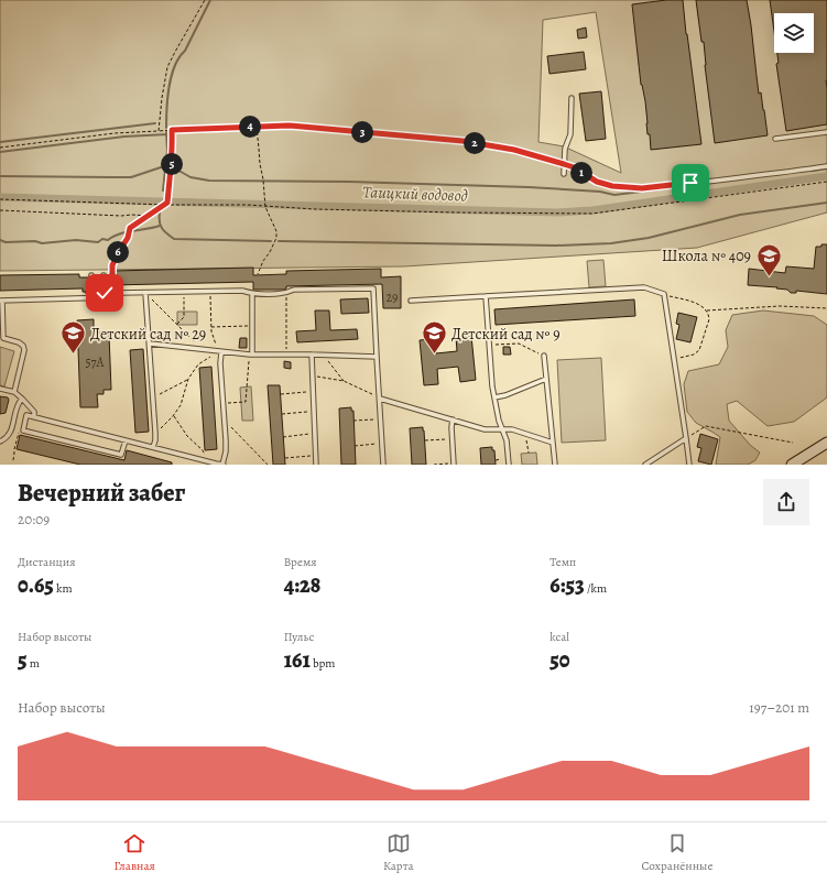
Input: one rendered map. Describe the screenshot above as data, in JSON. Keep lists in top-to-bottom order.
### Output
{
  "water": ["Таицкий водовод"],
  "places": {
    "school or university": ["Школа № 409", "Детский сад № 29", "Детский сад № 9"]
  },
  "house_numbers": ["29", "57А"],
  "page": {
    "pins": [
      "4",
      "3",
      "2",
      "5",
      "1",
      "6"
    ],
    "heading": ["Вечерний забег", "20:09"],
    "stats": [
      ["Дистанция", "0.65 km"],
      ["Время", "4:28"],
      ["Темп", "6:53 /km"],
      ["Набор высоты", "5 m"],
      ["Пульс", "161 bpm"],
      ["kcal", "50"]
    ],
    "chart": ["Набор высоты", "197–201 m"],
    "tabs": ["Главная", "Карта", "Сохранённые"]
  }
}
